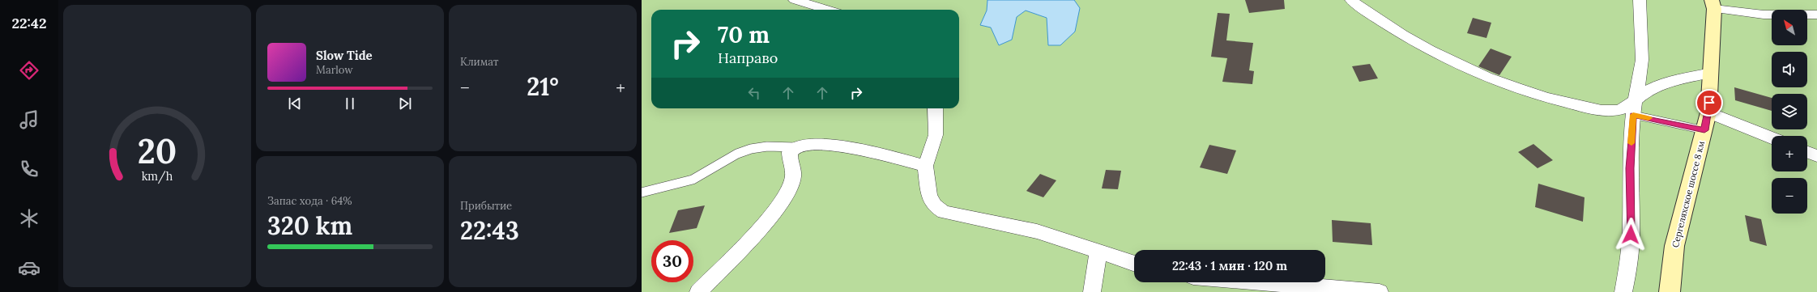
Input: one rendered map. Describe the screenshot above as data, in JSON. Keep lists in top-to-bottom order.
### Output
{
  "streets": {
    "main road": ["Сергеляхское шоссе 8 км"]
  },
  "north": "top left",
  "page": {
    "tabs": "22:42",
    "tile": [
      "Климат",
      ["Запас хода · 64%", "320 km"],
      ["Прибытие", "22:43"]
    ],
    "map_buttons": ["+", "−"],
    "turn": ["70 m", "Направо"],
    "song": ["Slow Tide", "Marlow"],
    "heat": ["−", "21°", "+"],
    "limit": "30",
    "trip": "22:43 · 1 мин · 120 m",
    "gauge": ["20", "km/h"]
  }
}
